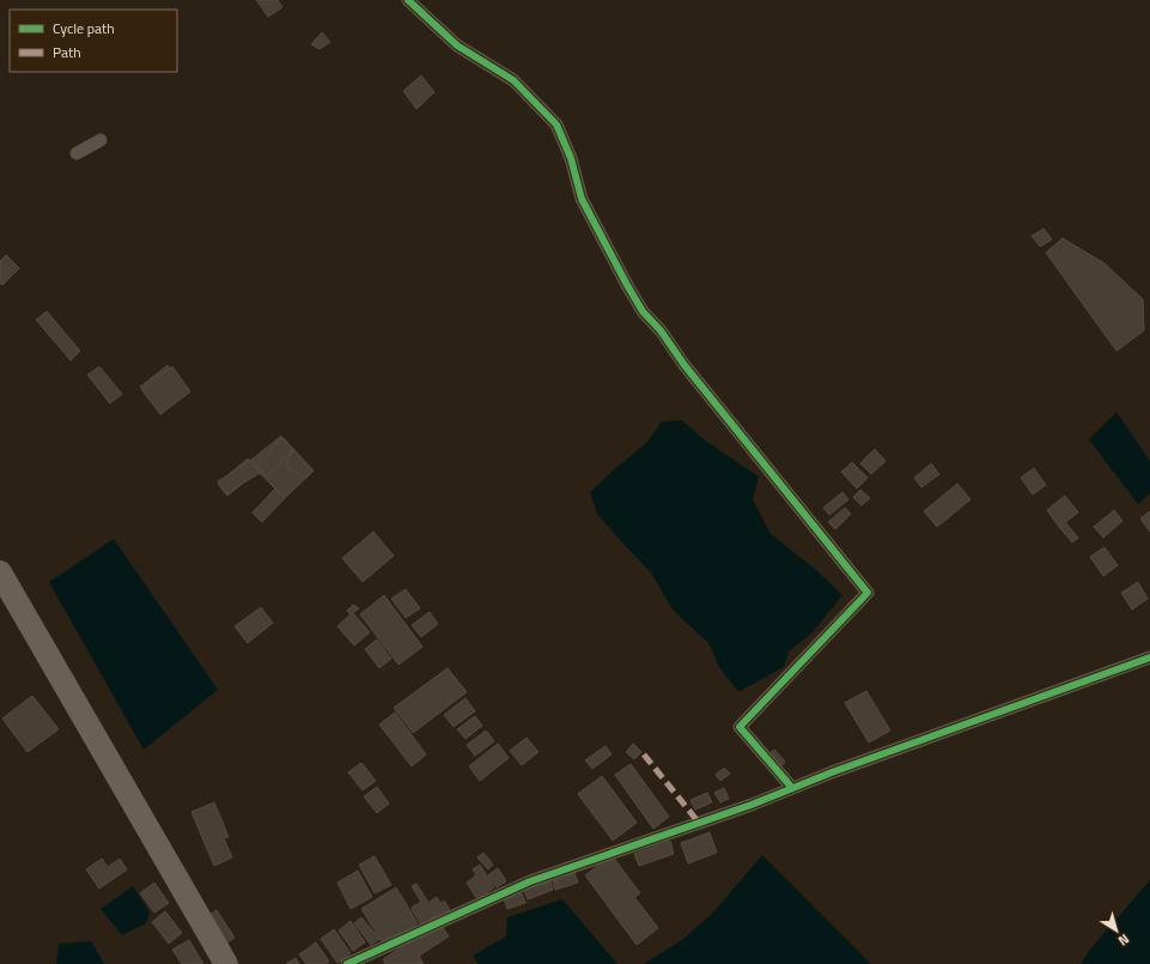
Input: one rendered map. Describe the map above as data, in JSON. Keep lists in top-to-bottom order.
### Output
{
  "legend": ["Cycle path", "Path"],
  "north": "bottom right"
}
